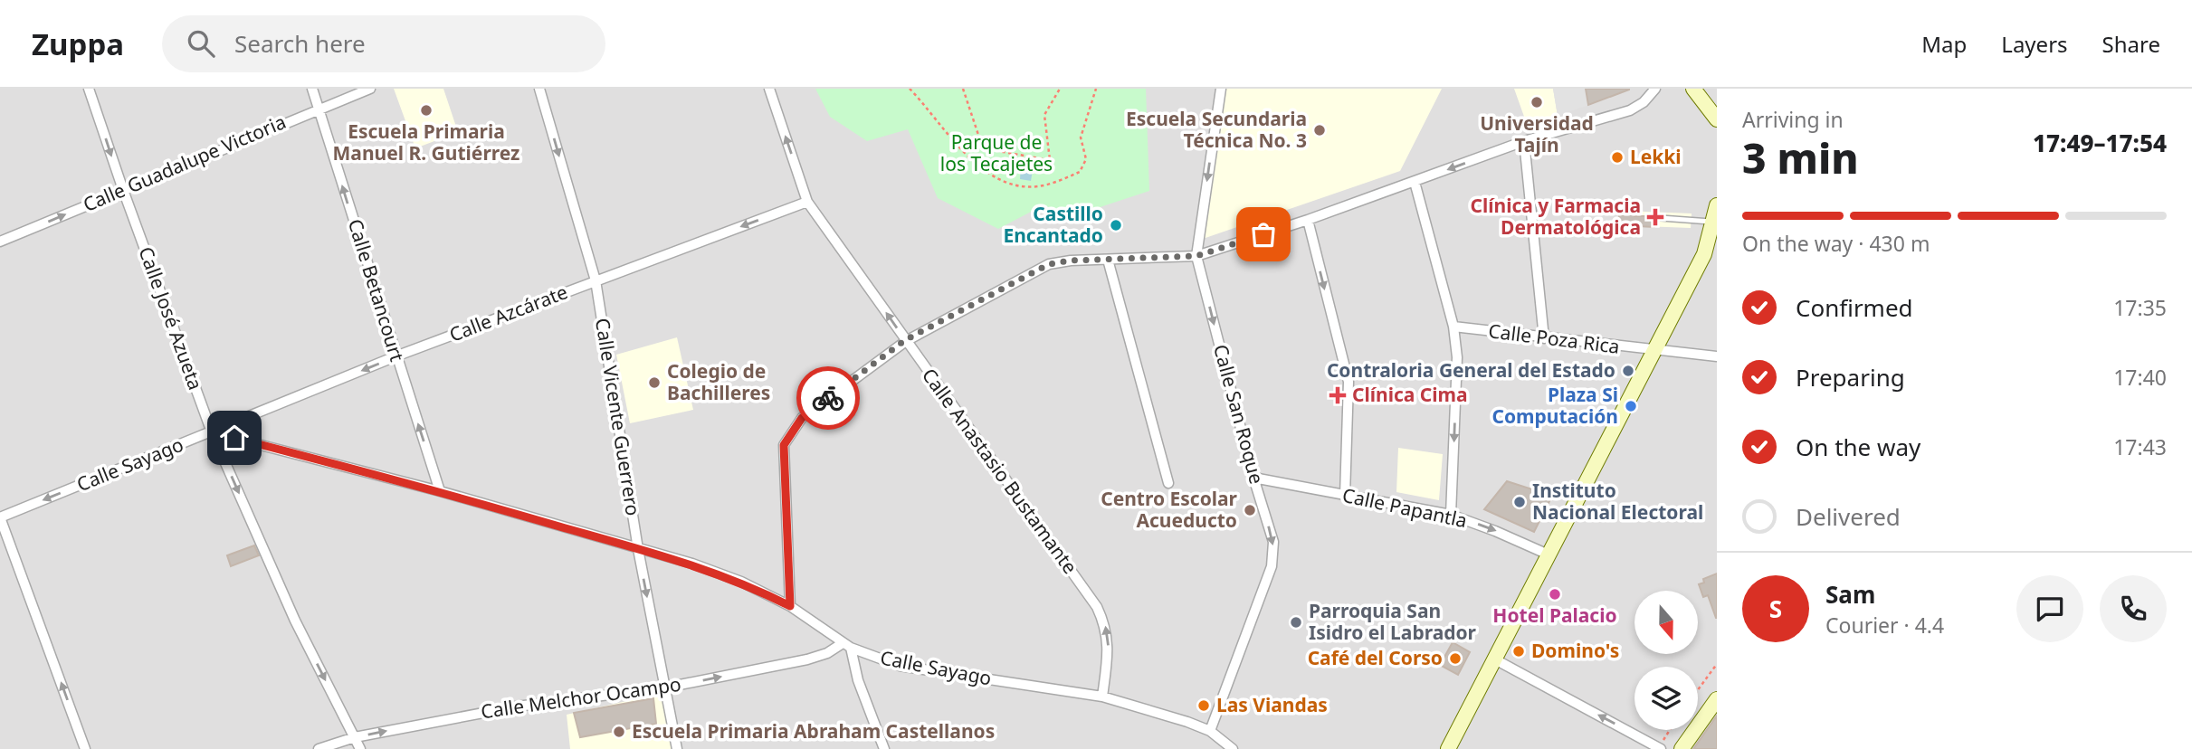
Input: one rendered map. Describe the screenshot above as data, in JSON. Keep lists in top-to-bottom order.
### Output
{
  "streets": {
    "street": [
      "Calle Guadalupe Victoria",
      "Calle Betancourt",
      "Calle Azcárate",
      "Calle José Azueta",
      "Calle Poza Rica",
      "Calle San Roque",
      "Calle Vicente Guerrero",
      "Calle Sayago",
      "Calle Anastasio Bustamante",
      "Calle Papantla",
      "Calle Melchor Ocampo"
    ]
  },
  "crossings": [
    ["Calle Guadalupe Victoria", "Calle Betancourt"],
    ["Calle Guadalupe Victoria", "Calle José Azueta"],
    ["Calle Betancourt", "Calle Azcárate"],
    ["Calle Betancourt", "Calle Sayago"],
    ["Calle Azcárate", "Calle José Azueta"],
    ["Calle Azcárate", "Calle Vicente Guerrero"],
    ["Calle Azcárate", "Calle Sayago"],
    ["Calle Azcárate", "Calle Anastasio Bustamante"],
    ["Calle José Azueta", "Calle Sayago"],
    ["Calle José Azueta", "Calle Melchor Ocampo"],
    ["Calle San Roque", "Calle Sayago"],
    ["Calle San Roque", "Calle Papantla"],
    ["Calle Vicente Guerrero", "Calle Sayago"],
    ["Calle Vicente Guerrero", "Calle Melchor Ocampo"],
    ["Calle Sayago", "Calle Anastasio Bustamante"],
    ["Calle Sayago", "Calle Melchor Ocampo"]
  ],
  "one_way": [
    "Calle Betancourt",
    "Calle Azcárate",
    "Calle José Azueta",
    "Calle San Roque",
    "Calle Vicente Guerrero",
    "Calle Anastasio Bustamante",
    "Calle Melchor Ocampo"
  ],
  "parks": ["Parque de los Tecajetes"],
  "places": {
    "other": [
      "Universidad Tajín",
      "Escuela Primaria Manuel R. Gutiérrez",
      "Escuela Secundaria Técnica No. 3",
      "Lekki",
      "Castillo Encantado",
      "Contraloria General del Estado",
      "Colegio de Bachilleres",
      "Plaza Si Computación",
      "Instituto Nacional Electoral",
      "Centro Escolar Acueducto",
      "Hotel Palacio",
      "Parroquia San Isidro el Labrador",
      "Domino's",
      "Café del Corso",
      "Las Viandas",
      "Escuela Primaria Abraham Castellanos"
    ],
    "health": ["Clínica y Farmacia Dermatológica", "Clínica Cima"]
  },
  "north": "bottom",
  "page": {
    "header": "Zuppa",
    "search": "Search here",
    "nav": ["Map", "Layers", "Share"],
    "heading": ["3 min", "Arriving in", "17:49–17:54"],
    "panel": ["Sam", "Courier · 4.4"],
    "bar": "On the way · 430 m",
    "list": [
      ["Confirmed", "17:35"],
      ["Preparing", "17:40"],
      ["On the way", "17:43"],
      "Delivered"
    ],
    "round": "S"
  }
}
